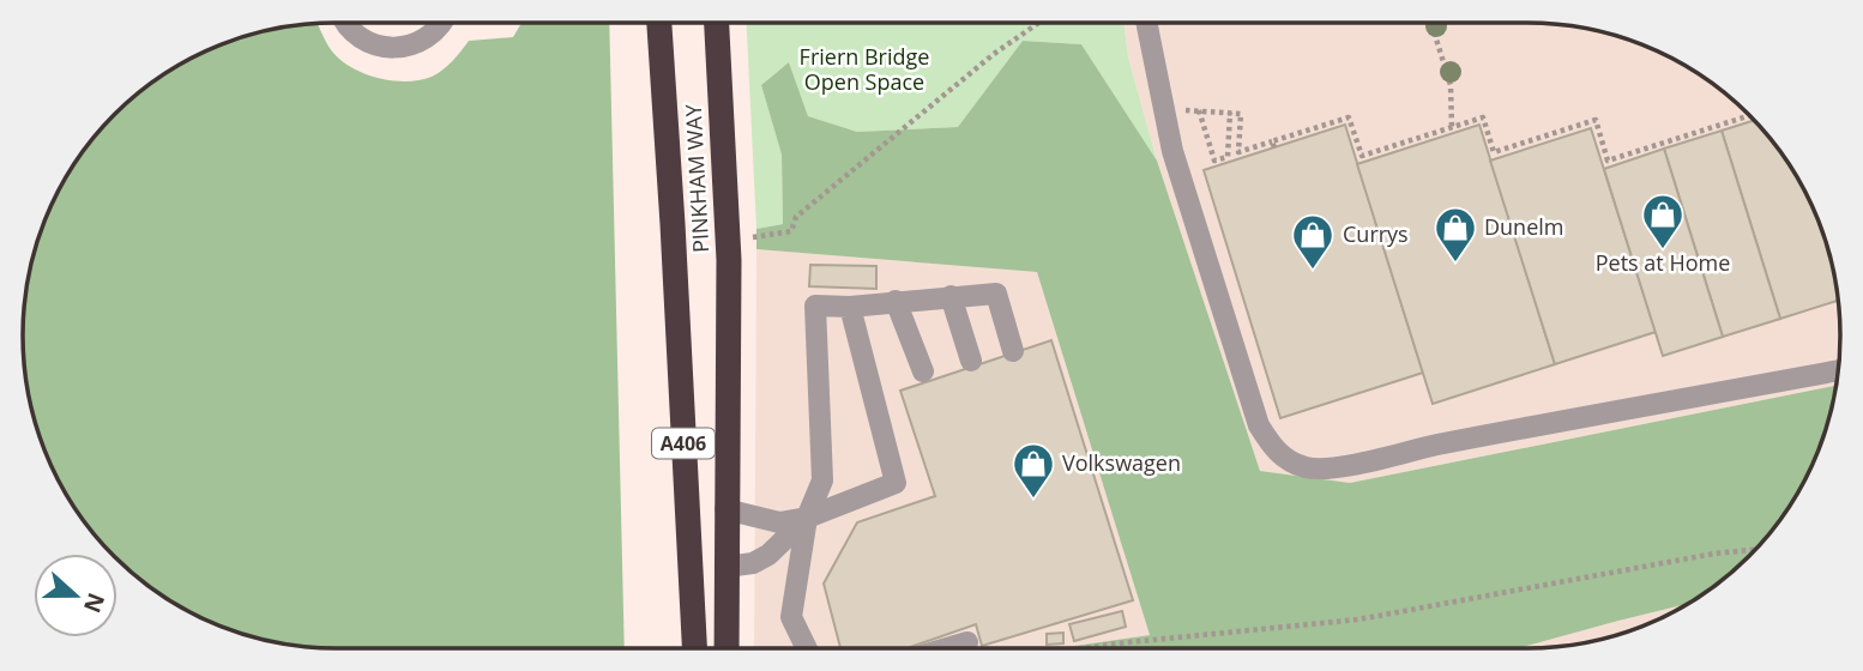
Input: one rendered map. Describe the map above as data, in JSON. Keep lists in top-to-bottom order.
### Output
{
  "streets": {
    "highway": ["PINKHAM WAY", "A406"]
  },
  "crossings": [
    ["PINKHAM WAY", "A406"]
  ],
  "parks": ["Friern Bridge Open Space"],
  "places": {
    "shop": [
      "Pets at Home",
      "Dunelm",
      "Currys",
      "Volkswagen"
    ]
  },
  "north": "right"
}
